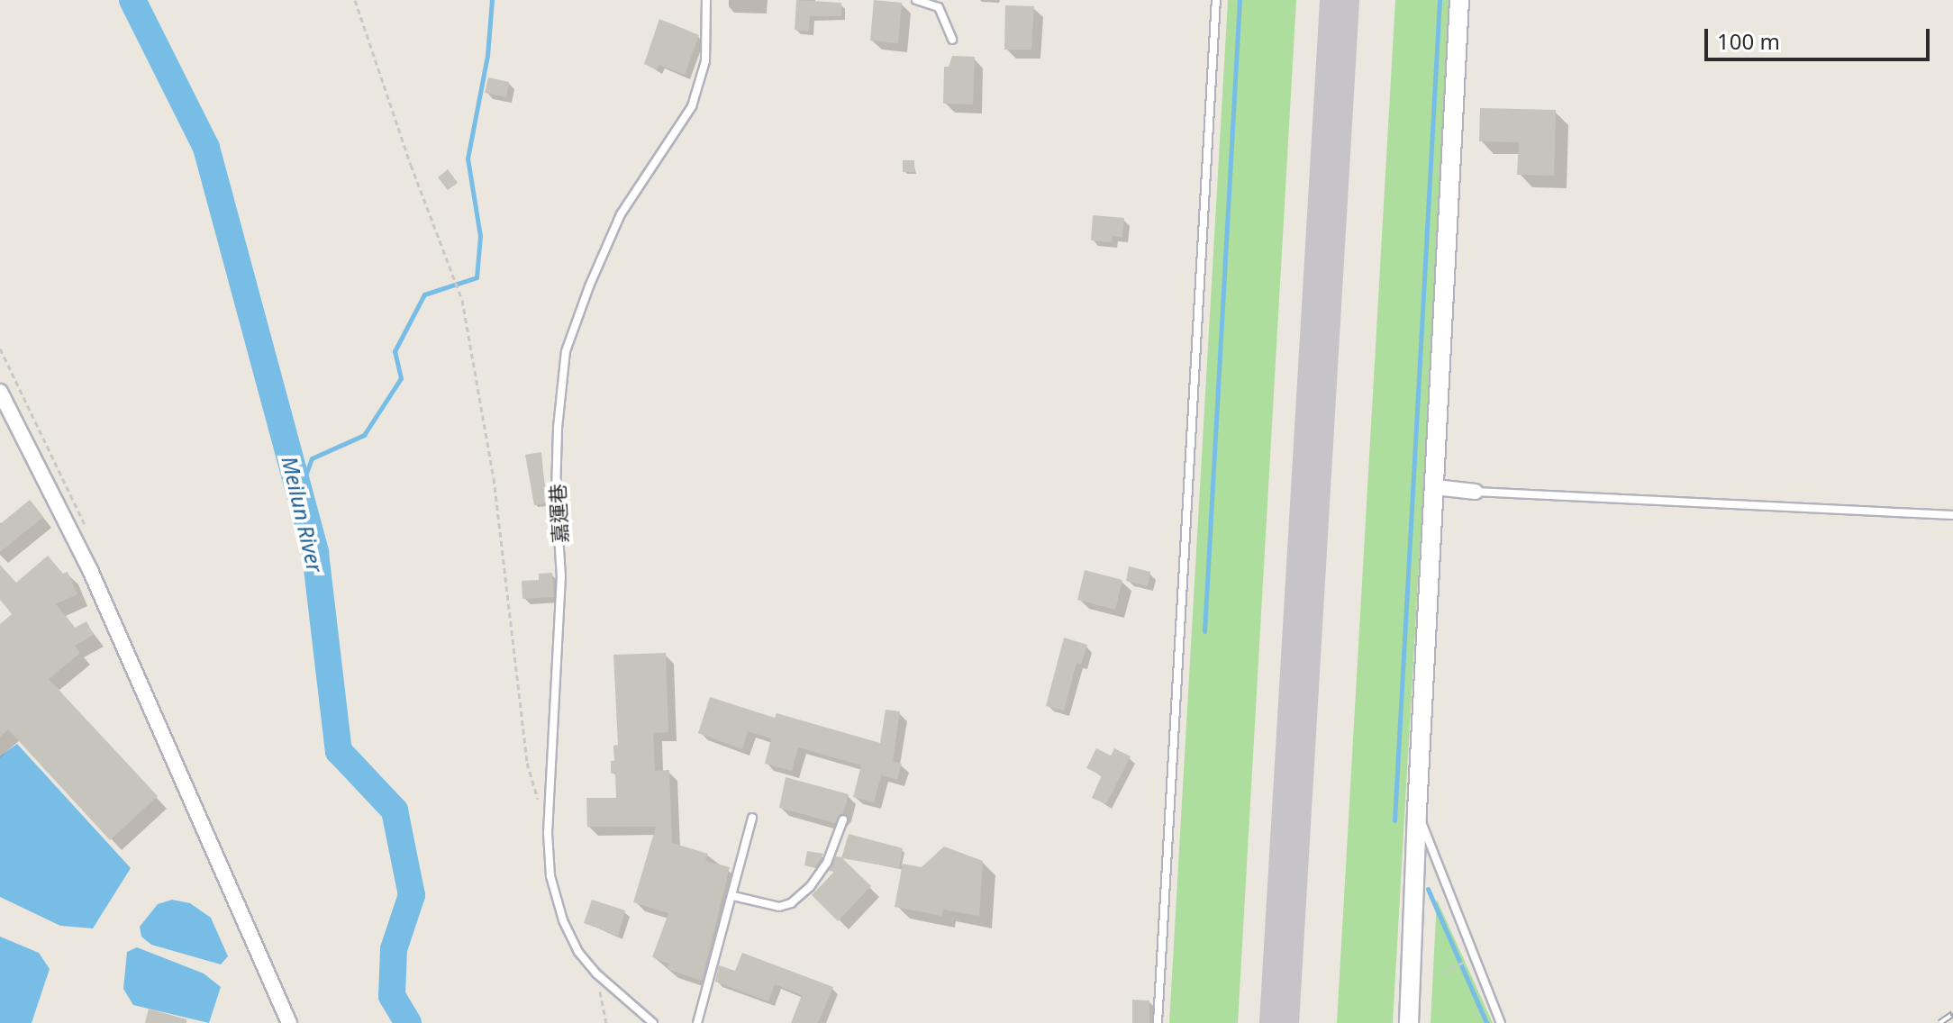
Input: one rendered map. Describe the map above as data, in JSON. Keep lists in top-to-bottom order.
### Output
{
  "streets": {
    "lane": ["嘉運巷"]
  },
  "water": ["Meilun River"],
  "scale_bar": "100 m"
}
